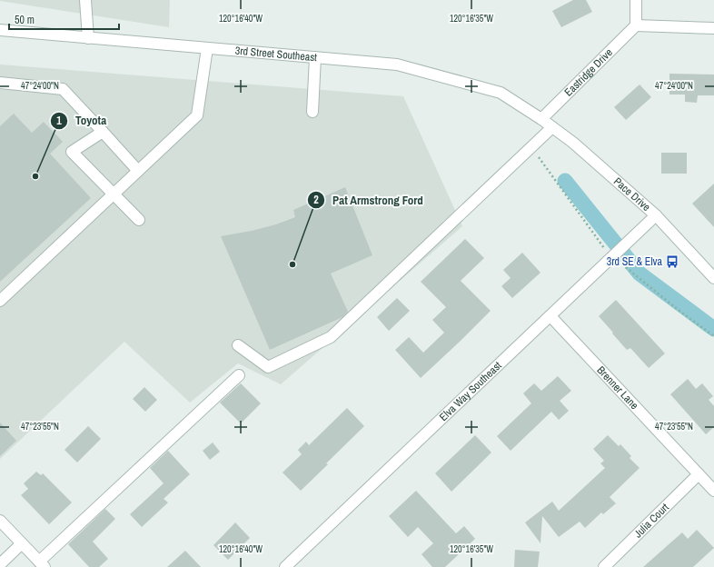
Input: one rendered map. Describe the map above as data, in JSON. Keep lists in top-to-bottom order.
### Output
{
  "streets": {
    "street": [
      "3rd Street Southeast",
      "Eastridge Drive",
      "Pace Drive",
      "Brenner Lane",
      "Elva Way Southeast",
      "Julia Court"
    ]
  },
  "crossings": [
    ["3rd Street Southeast", "Eastridge Drive"],
    ["3rd Street Southeast", "Pace Drive"],
    ["Eastridge Drive", "Pace Drive"],
    ["Pace Drive", "Elva Way Southeast"],
    ["Brenner Lane", "Elva Way Southeast"],
    ["Brenner Lane", "Julia Court"]
  ],
  "places": {
    "other": ["Toyota", "Pat Armstrong Ford"],
    "bus stop": ["3rd SE & Elva"]
  },
  "scale_bar": "50 m",
  "coordinates": [
    "120°16'40\"W",
    "120°16'35\"W",
    "47°24'00\"N",
    "47°23'55\"N"
  ]
}
